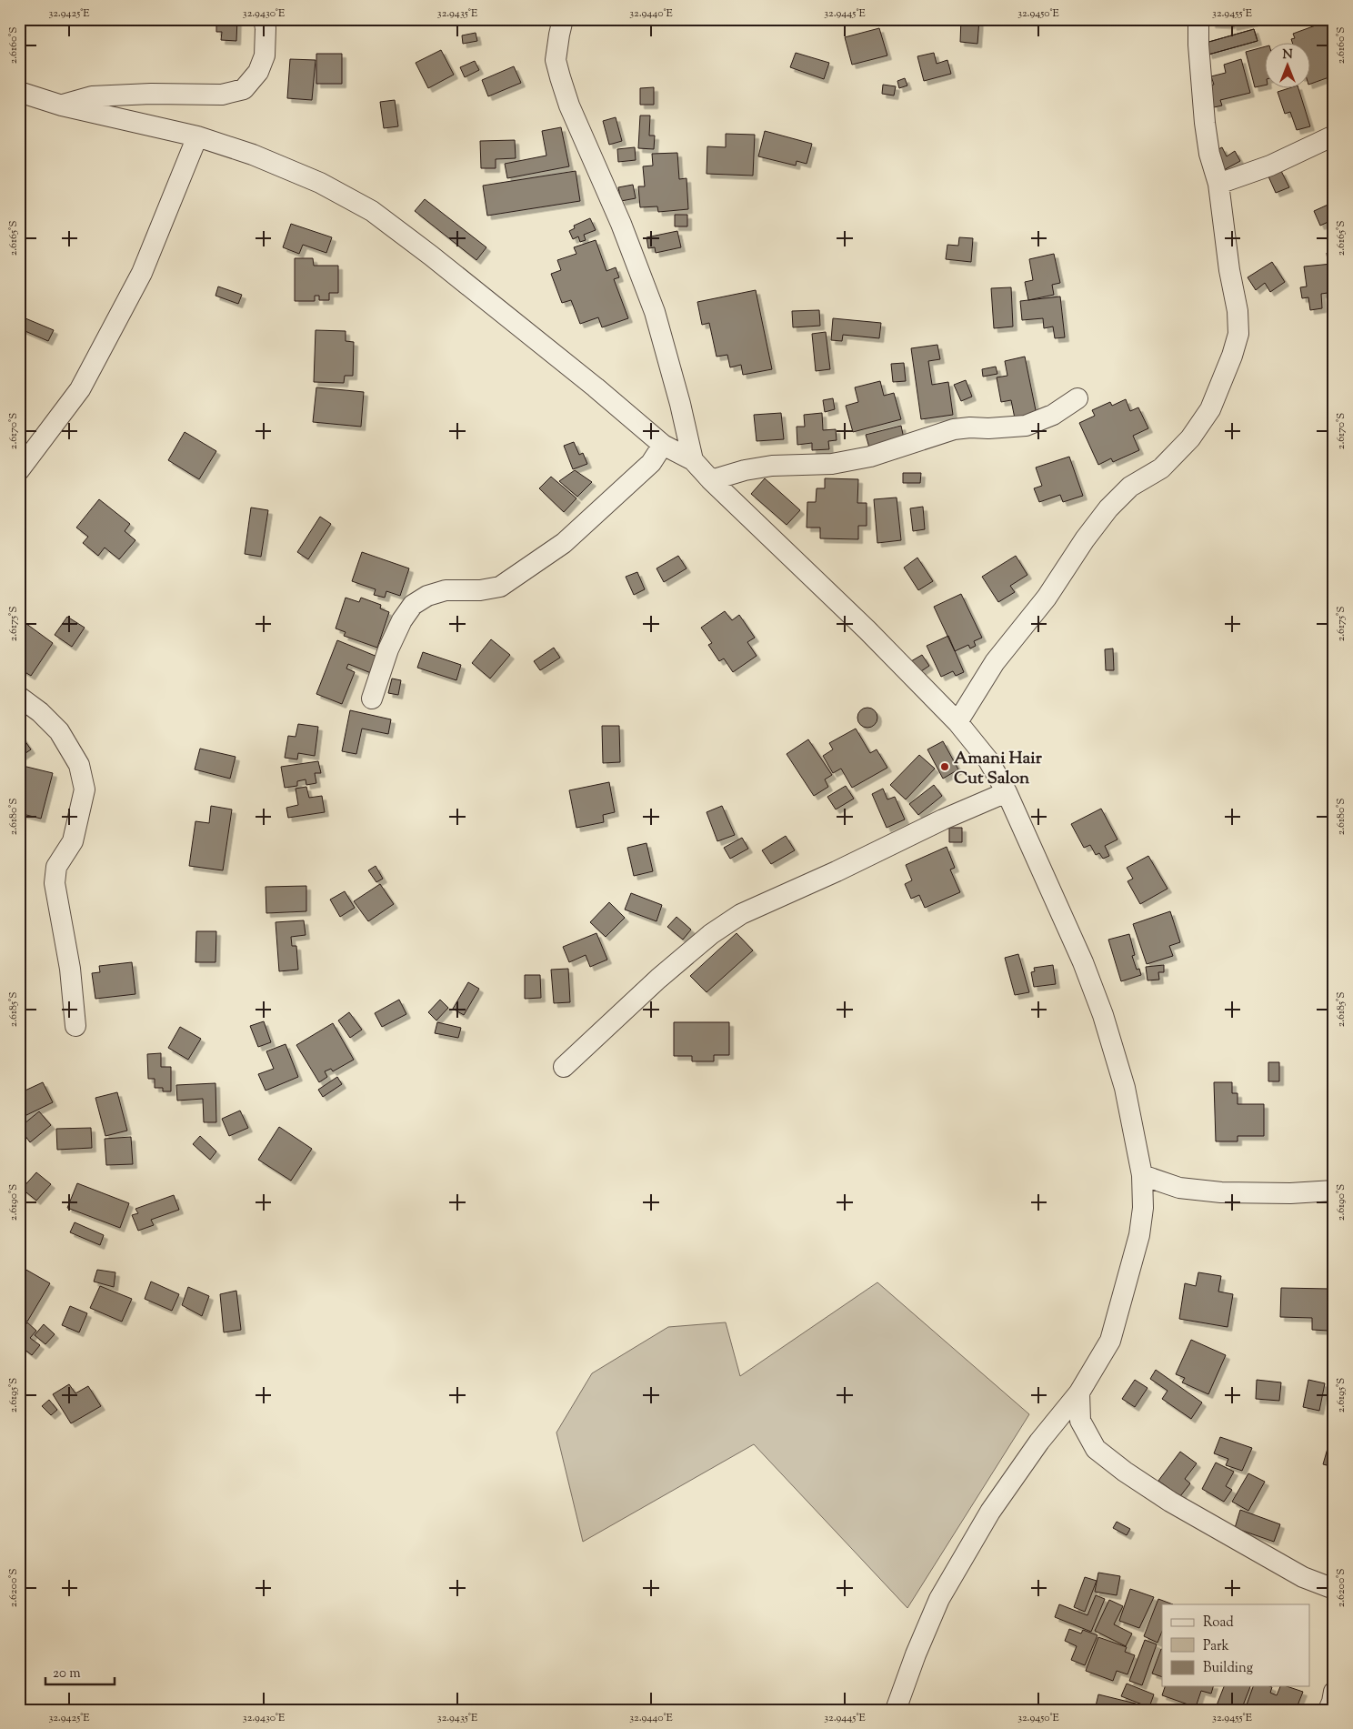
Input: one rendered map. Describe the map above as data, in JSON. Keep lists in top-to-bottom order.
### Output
{
  "places": ["Amani Hair Cut Salon"],
  "legend": ["Road", "Park", "Building"],
  "scale_bar": "20 m",
  "north": "top",
  "coordinates": [
    "32.9425°E",
    "32.9430°E",
    "32.9435°E",
    "32.9440°E",
    "32.9445°E",
    "32.9450°E",
    "32.9455°E",
    "2.6160°S",
    "2.6165°S",
    "2.6170°S",
    "2.6175°S",
    "2.6180°S",
    "2.6185°S",
    "2.6190°S",
    "2.6195°S",
    "2.6200°S"
  ]
}
